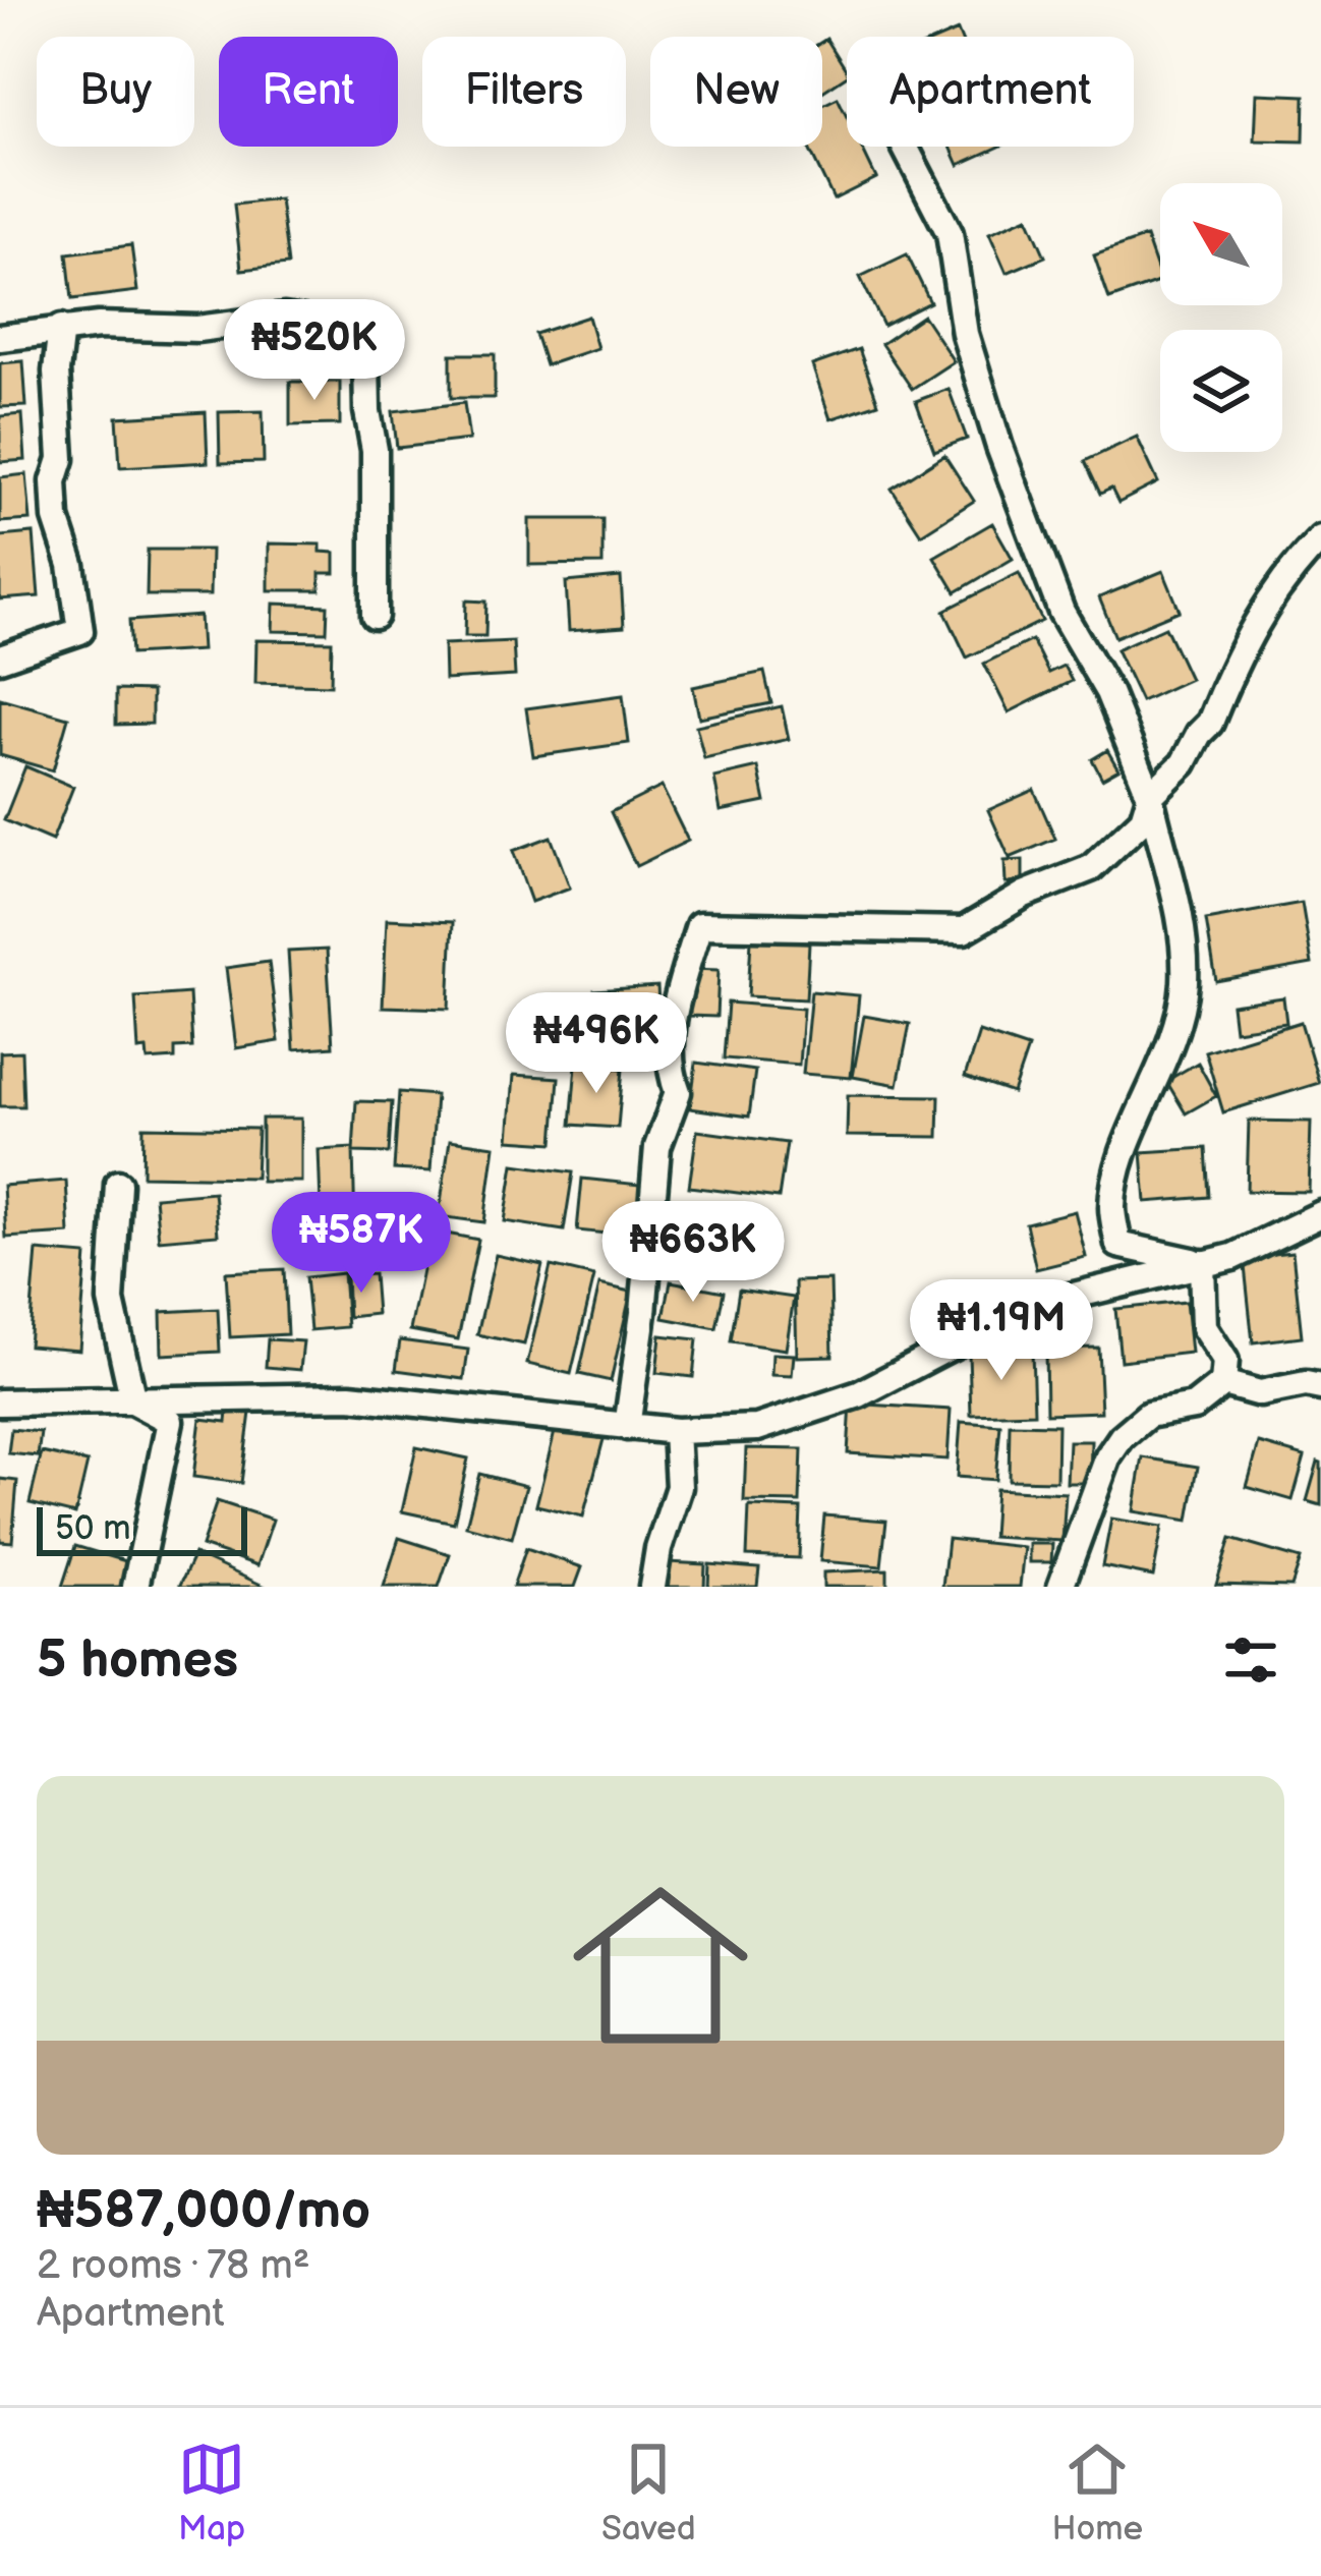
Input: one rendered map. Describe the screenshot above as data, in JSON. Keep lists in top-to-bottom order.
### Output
{
  "scale_bar": "50 m",
  "north": "top left",
  "page": {
    "chip": [
      "Buy",
      "Rent",
      "Filters",
      "New",
      "Apartment"
    ],
    "price": [
      "₦520K",
      "₦496K",
      "₦587K",
      "₦663K",
      "₦1.19M"
    ],
    "scale": "50 m",
    "heading": "5 homes",
    "list": [
      {
        "name": "₦587,000/mo",
        "note": "2 rooms · 78 m² · Apartment"
      }
    ],
    "tabs": ["Map", "Saved", "Home"]
  }
}
